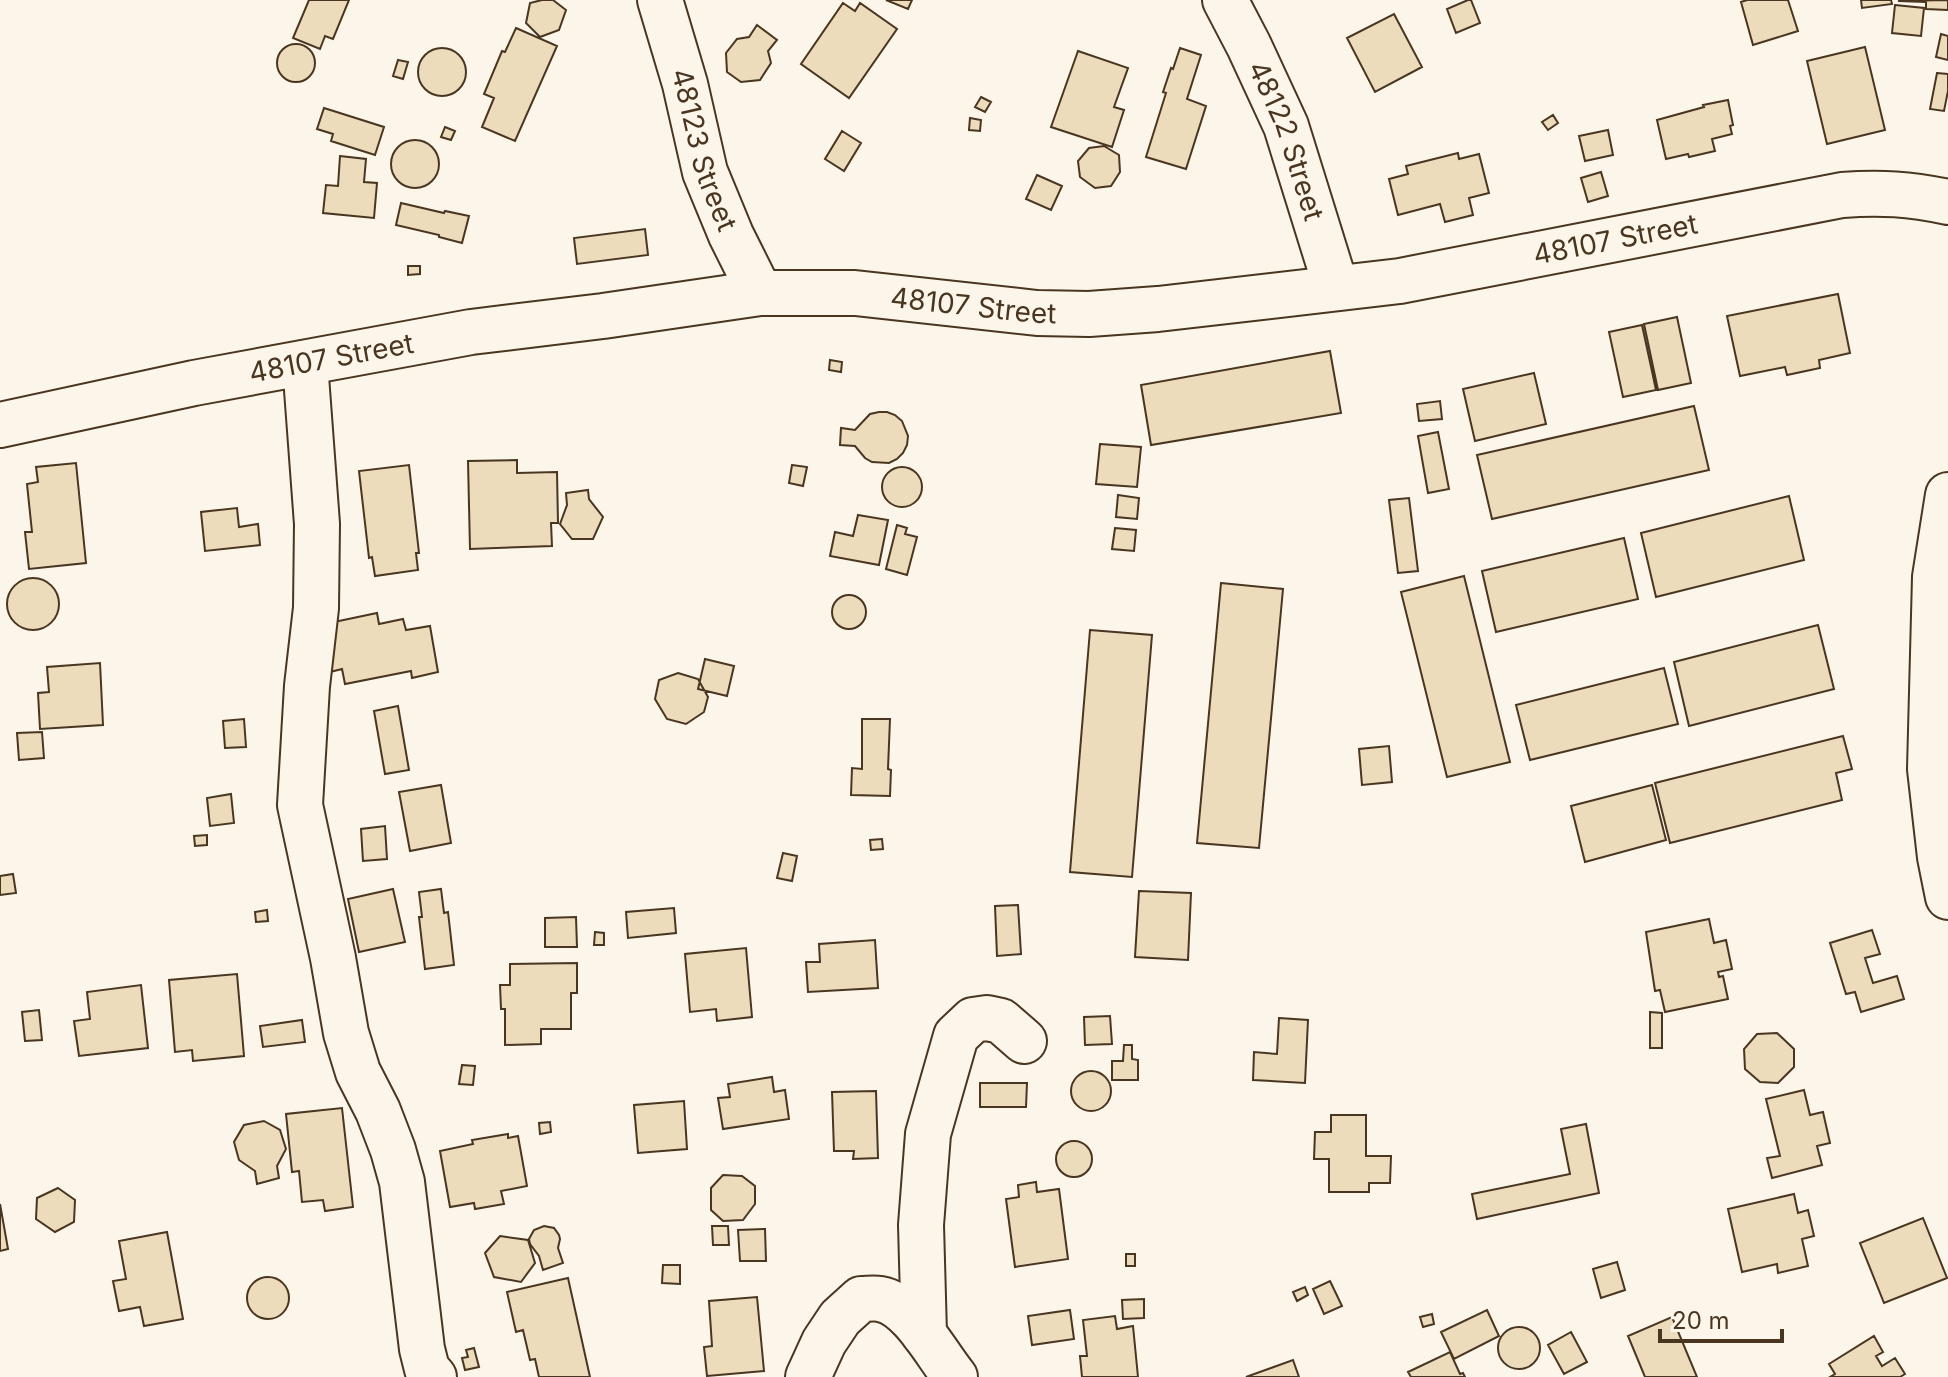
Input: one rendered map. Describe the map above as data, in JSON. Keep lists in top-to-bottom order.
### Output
{
  "streets": {
    "street": ["48122 Street", "48123 Street", "48107 Street"]
  },
  "crossings": [
    ["48122 Street", "48107 Street"],
    ["48123 Street", "48107 Street"]
  ],
  "scale_bar": "20 m"
}
